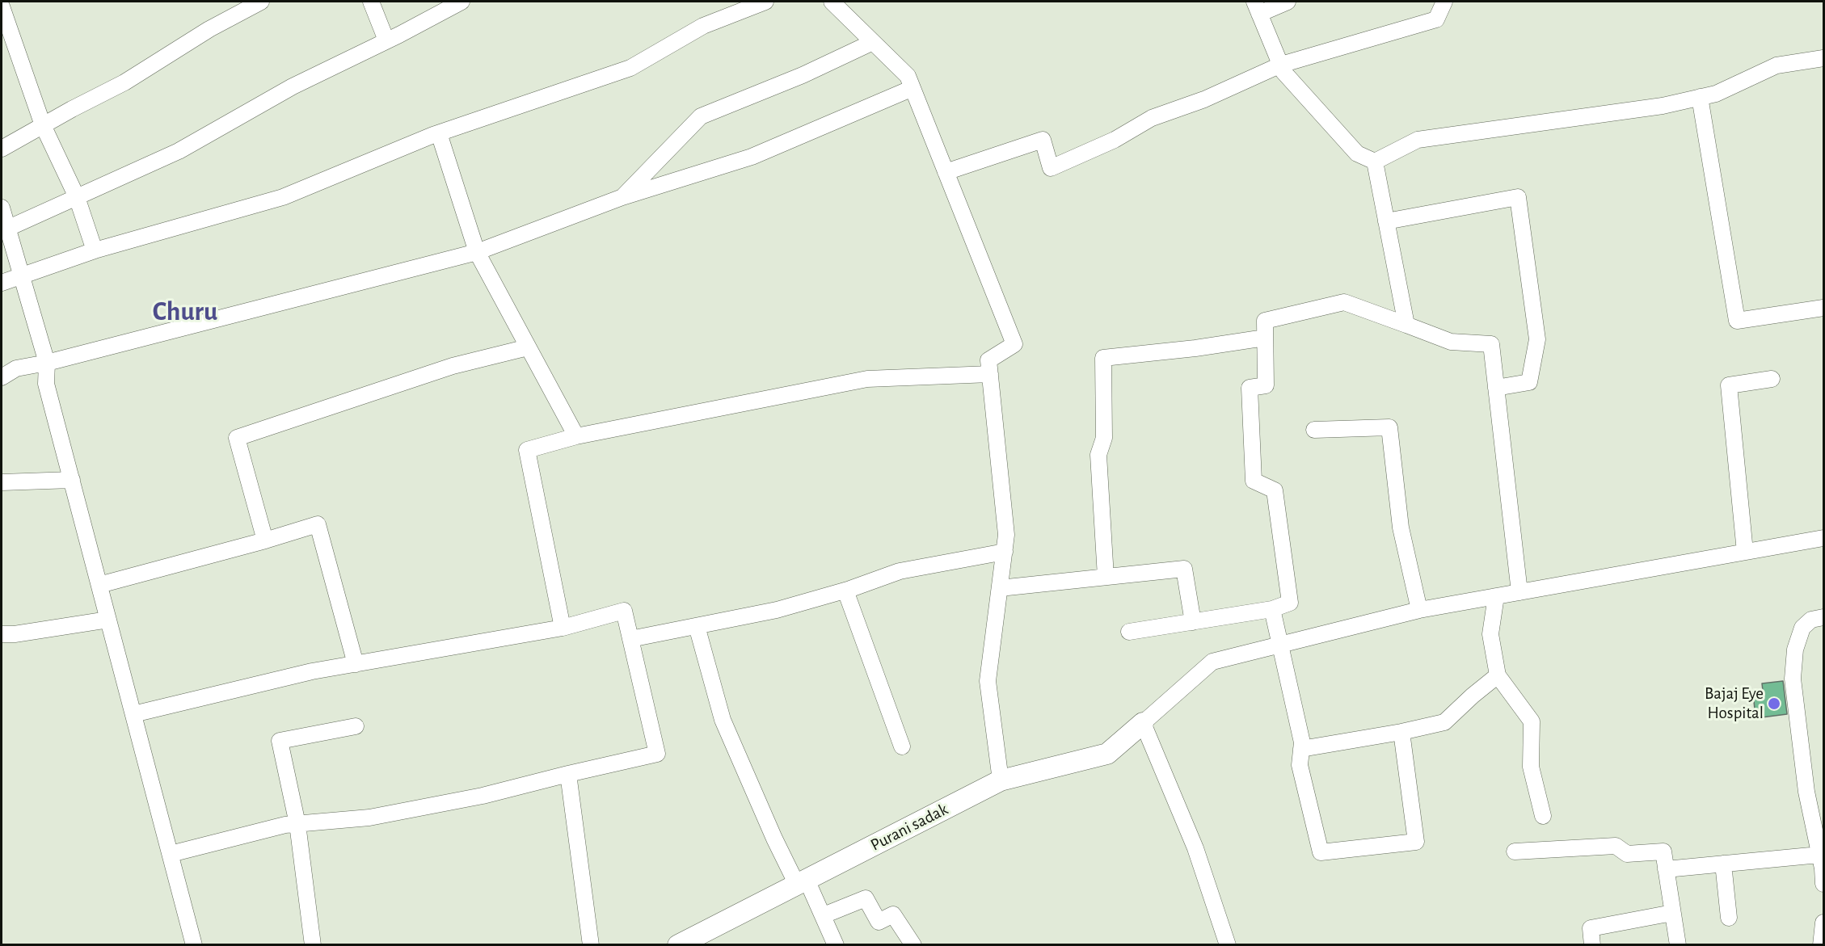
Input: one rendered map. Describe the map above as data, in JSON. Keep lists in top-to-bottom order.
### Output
{
  "streets": {
    "main road": ["Purani sadak"]
  },
  "districts": ["Churu"],
  "places": ["Bajaj Eye Hospital"]
}
